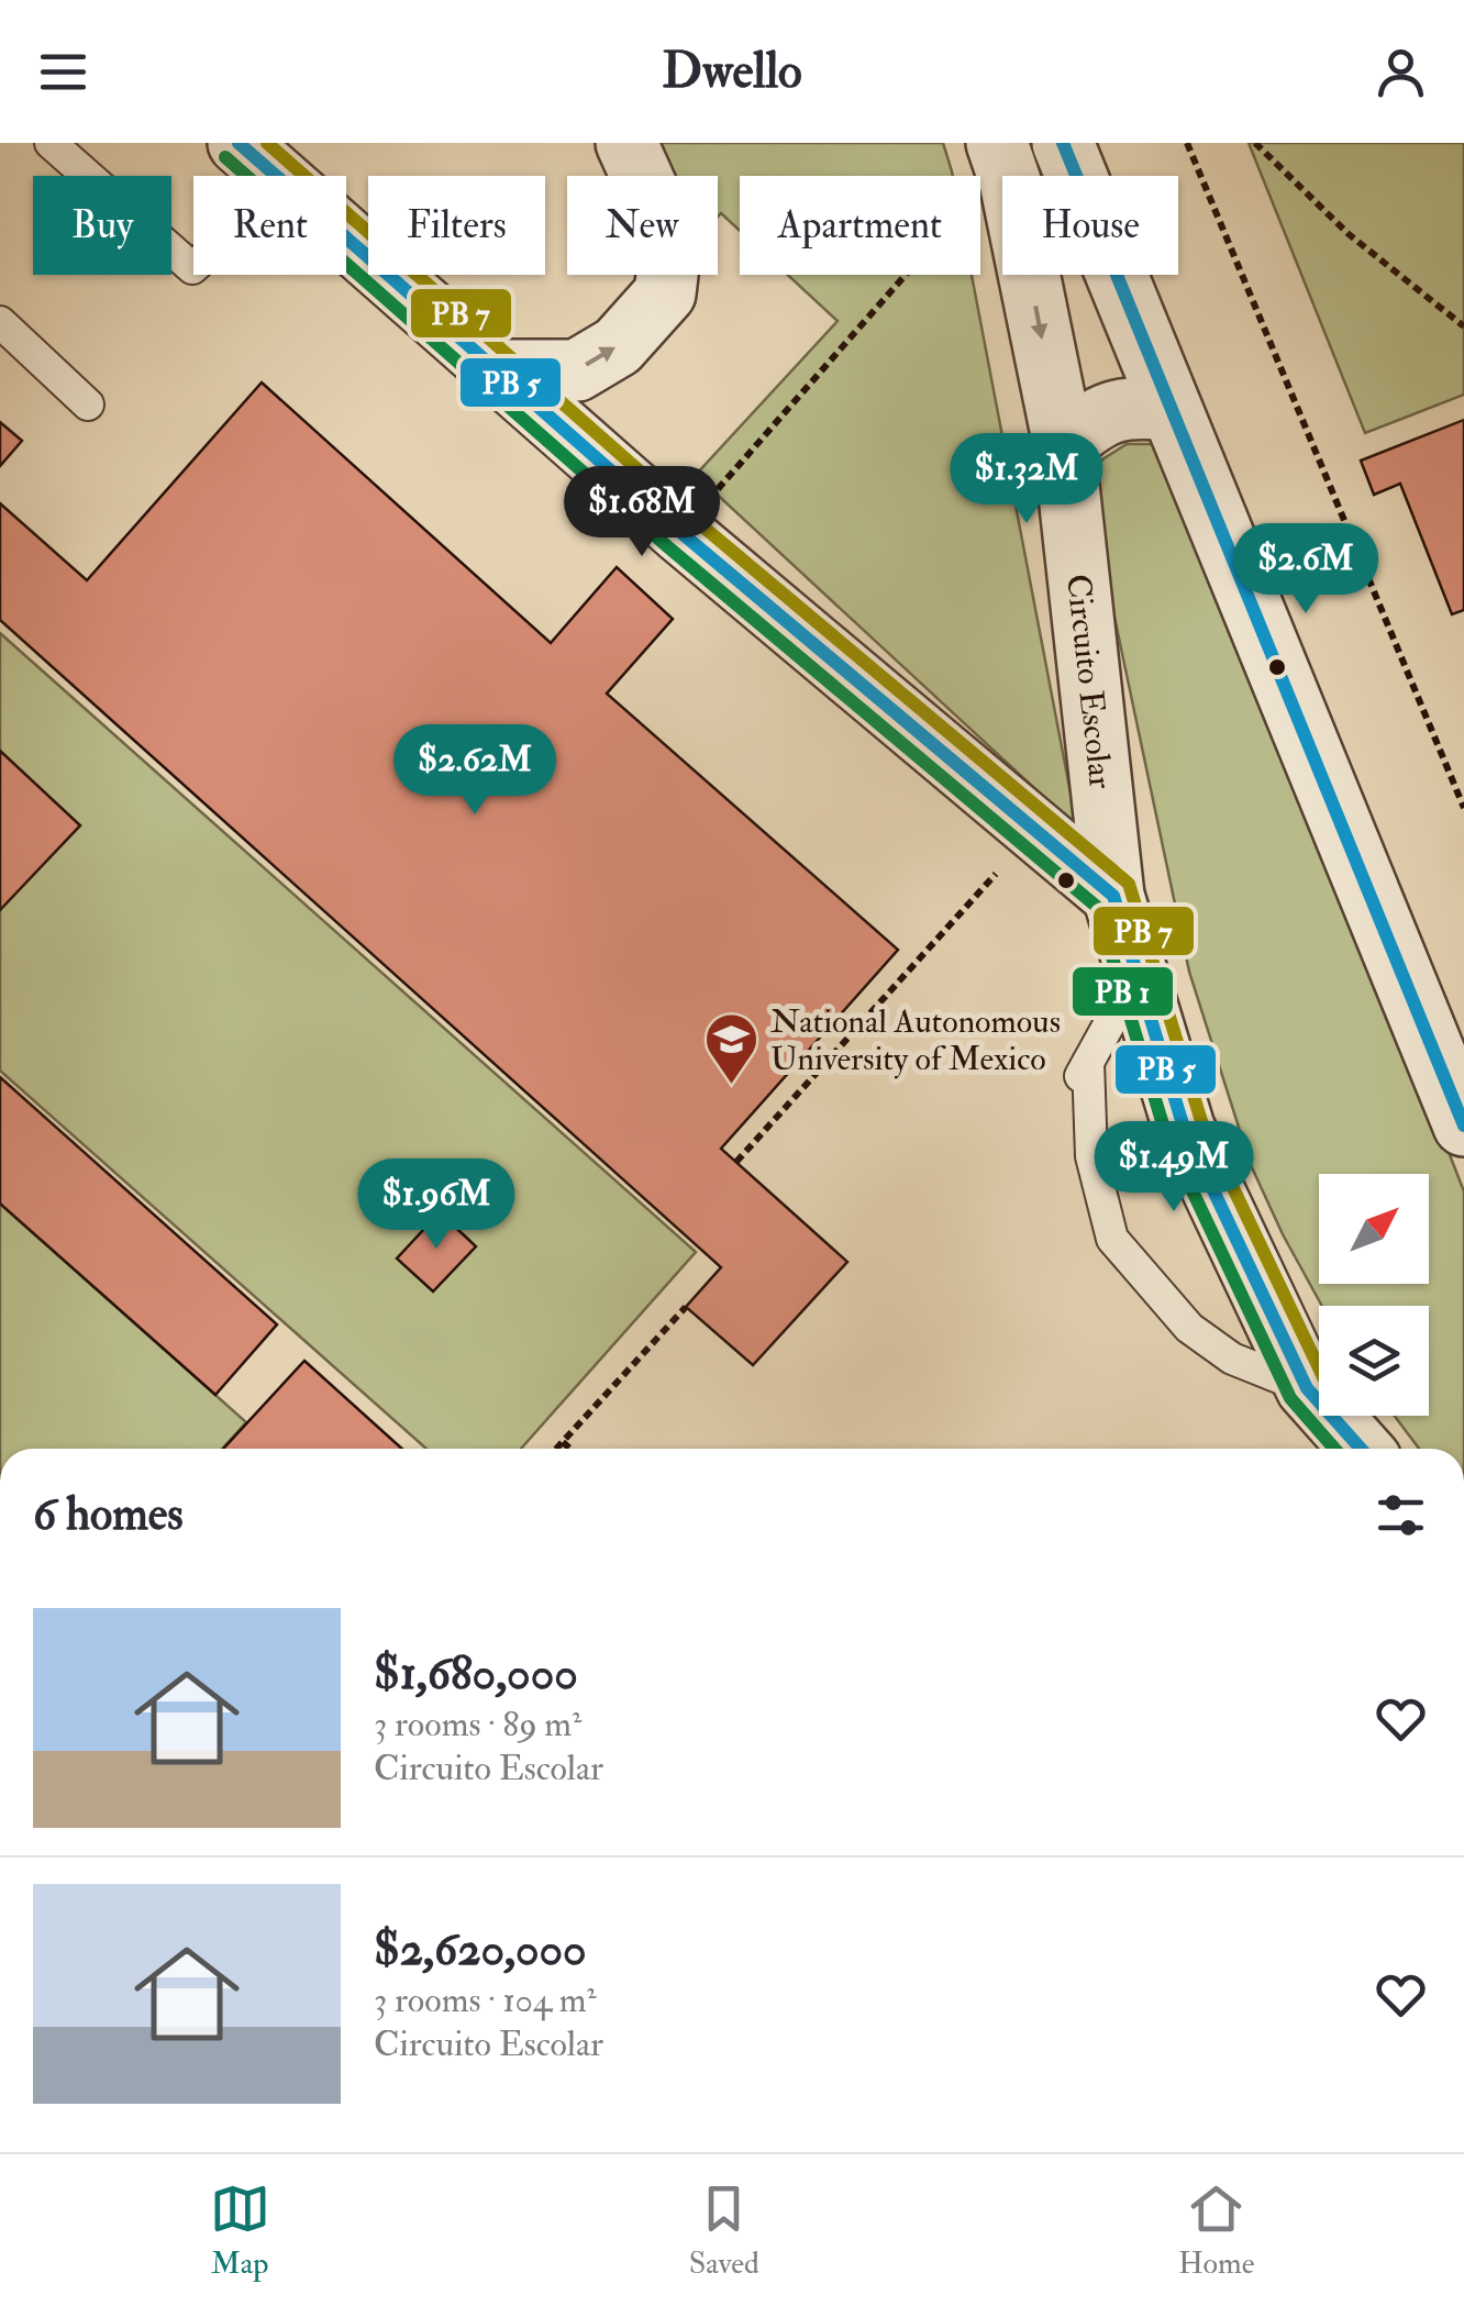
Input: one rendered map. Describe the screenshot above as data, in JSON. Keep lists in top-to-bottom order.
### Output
{
  "streets": {
    "street": ["Circuito Escolar"]
  },
  "places": {
    "school or university": ["National Autonomous University of Mexico"]
  },
  "north": "top right",
  "page": {
    "header": "Dwello",
    "chip": [
      "Buy",
      "Rent",
      "Filters",
      "New",
      "Apartment",
      "House"
    ],
    "price": [
      "$1.32M",
      "$1.68M",
      "$2.6M",
      "$2.62M",
      "$1.49M",
      "$1.96M"
    ],
    "heading": "6 homes",
    "list": [
      {
        "name": "$1,680,000",
        "note": "3 rooms · 89 m² · Circuito Escolar"
      },
      {
        "name": "$2,620,000",
        "note": "3 rooms · 104 m² · Circuito Escolar"
      }
    ],
    "tabs": ["Map", "Saved", "Home"]
  }
}
